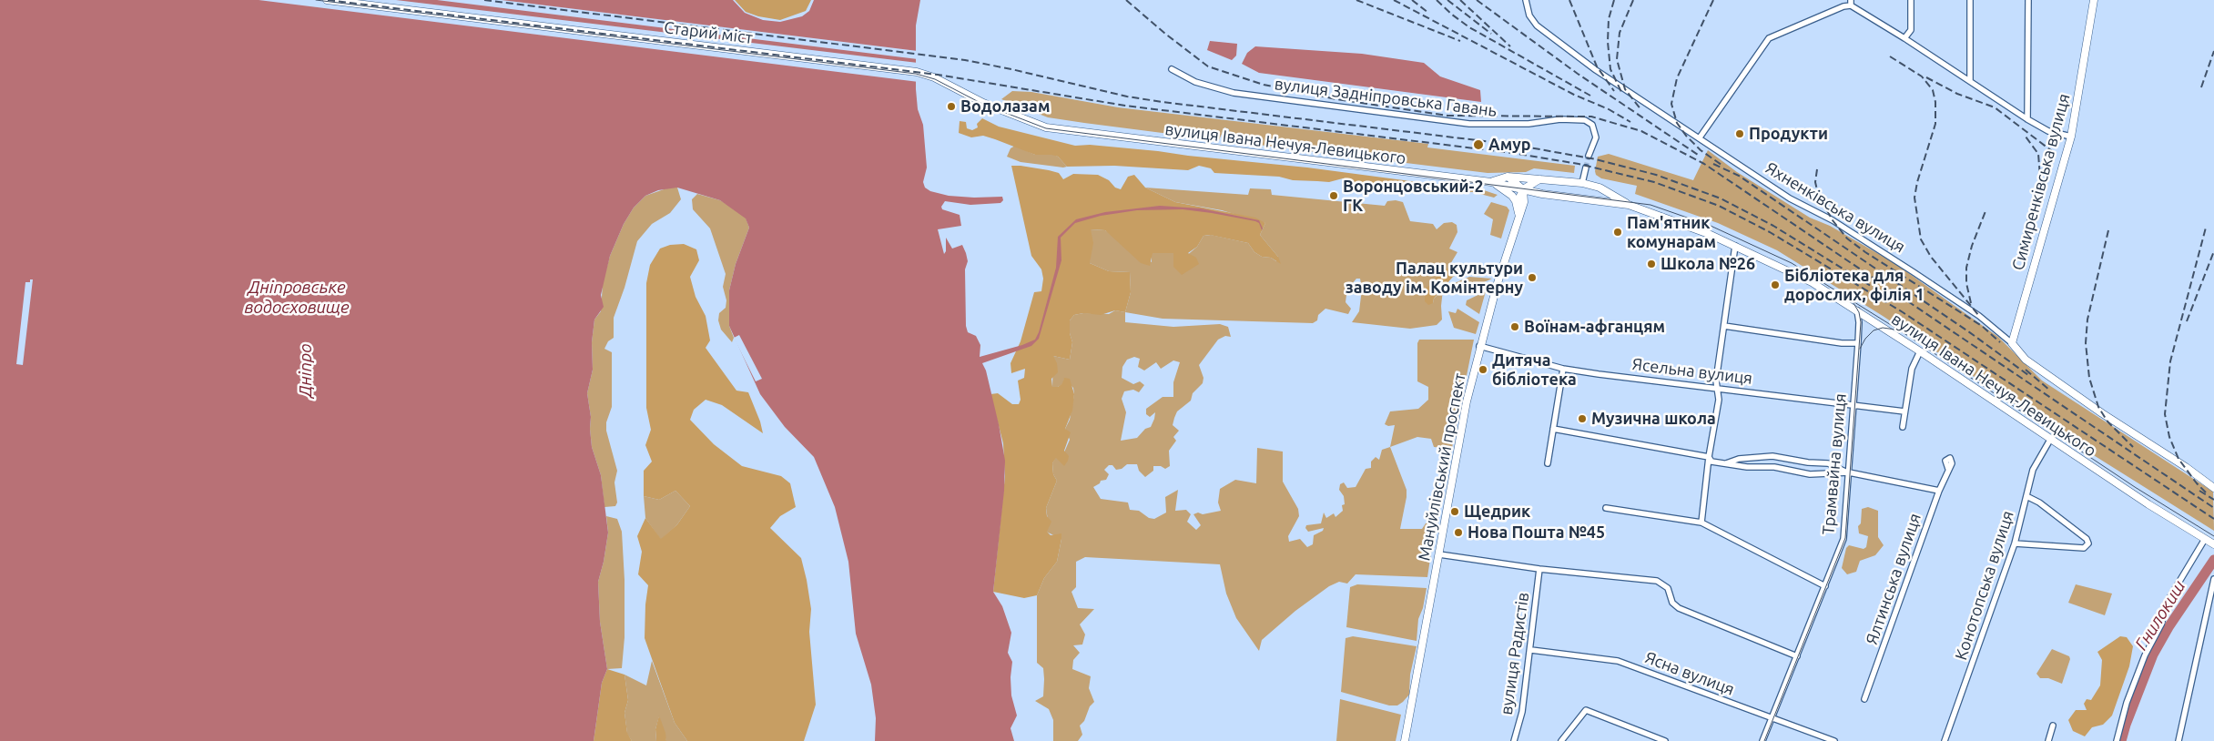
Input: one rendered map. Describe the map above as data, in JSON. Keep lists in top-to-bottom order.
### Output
{
  "streets": {
    "main road": [
      "Старий міст",
      "вулиця Івана Нечуя-Левицького",
      "Симиренківська вулиця",
      "Яхненківська вулиця",
      "Мануйлівський проспект"
    ],
    "street": [
      "вулиця Задніпровська Гавань",
      "Ясельна вулиця",
      "Трамвайна вулиця",
      "Ялтинська вулиця",
      "Конотопська вулиця",
      "вулиця Радистів",
      "Ясна вулиця"
    ]
  },
  "crossings": [
    ["Старий міст", "вулиця Івана Нечуя-Левицького"],
    ["вулиця Івана Нечуя-Левицького", "Трамвайна вулиця"],
    ["вулиця Івана Нечуя-Левицького", "Конотопська вулиця"],
    ["Симиренківська вулиця", "Яхненківська вулиця"],
    ["Ясельна вулиця", "Трамвайна вулиця"],
    ["Ясельна вулиця", "Мануйлівський проспект"],
    ["Трамвайна вулиця", "Ясна вулиця"],
    ["вулиця Радистів", "Ясна вулиця"]
  ],
  "water": ["Дніпровське водосховище", "Дніпро", "Гнилокиш"],
  "places": [
    "Водолазам",
    "Продукти",
    "Амур",
    "Воронцовський-2 ГК",
    "Пам'ятник комунарам",
    "Школа №26",
    "Палац культури заводу ім. Комінтерну",
    "Бiблiотека для дорослих, фiлiя 1",
    "Воїнам-афганцям",
    "Дитяча бібліотека",
    "Музична школа",
    "Щедрик",
    "Нова Пошта №45"
  ]
}
